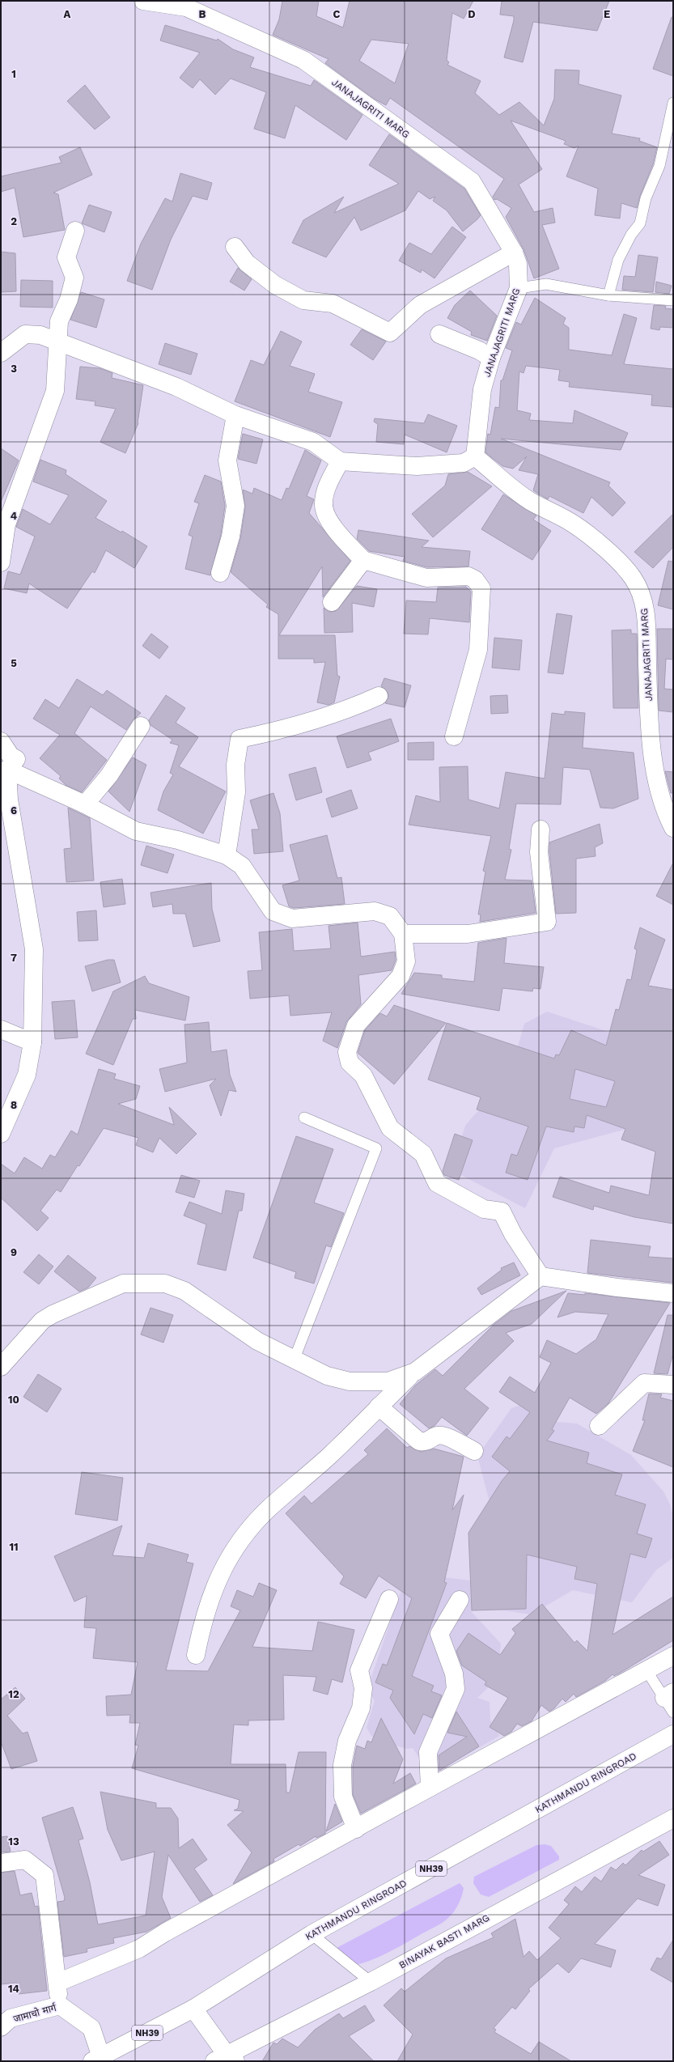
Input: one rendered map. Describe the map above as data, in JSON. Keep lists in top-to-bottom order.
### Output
{
  "streets": {
    "main road": [
      "JANAJAGRITI MARG",
      "KATHMANDU RINGROAD",
      "NH39",
      "BINAYAK BASTI MARG",
      "जामाचो मार्ग"
    ]
  },
  "crossings": [
    ["KATHMANDU RINGROAD", "जामाचो मार्ग"]
  ],
  "grid": {
    "columns": [
      "A",
      "B",
      "C",
      "D",
      "E"
    ],
    "rows": [
      "1",
      "2",
      "3",
      "4",
      "5",
      "6",
      "7",
      "8",
      "9",
      "10",
      "11",
      "12",
      "13",
      "14"
    ]
  }
}
